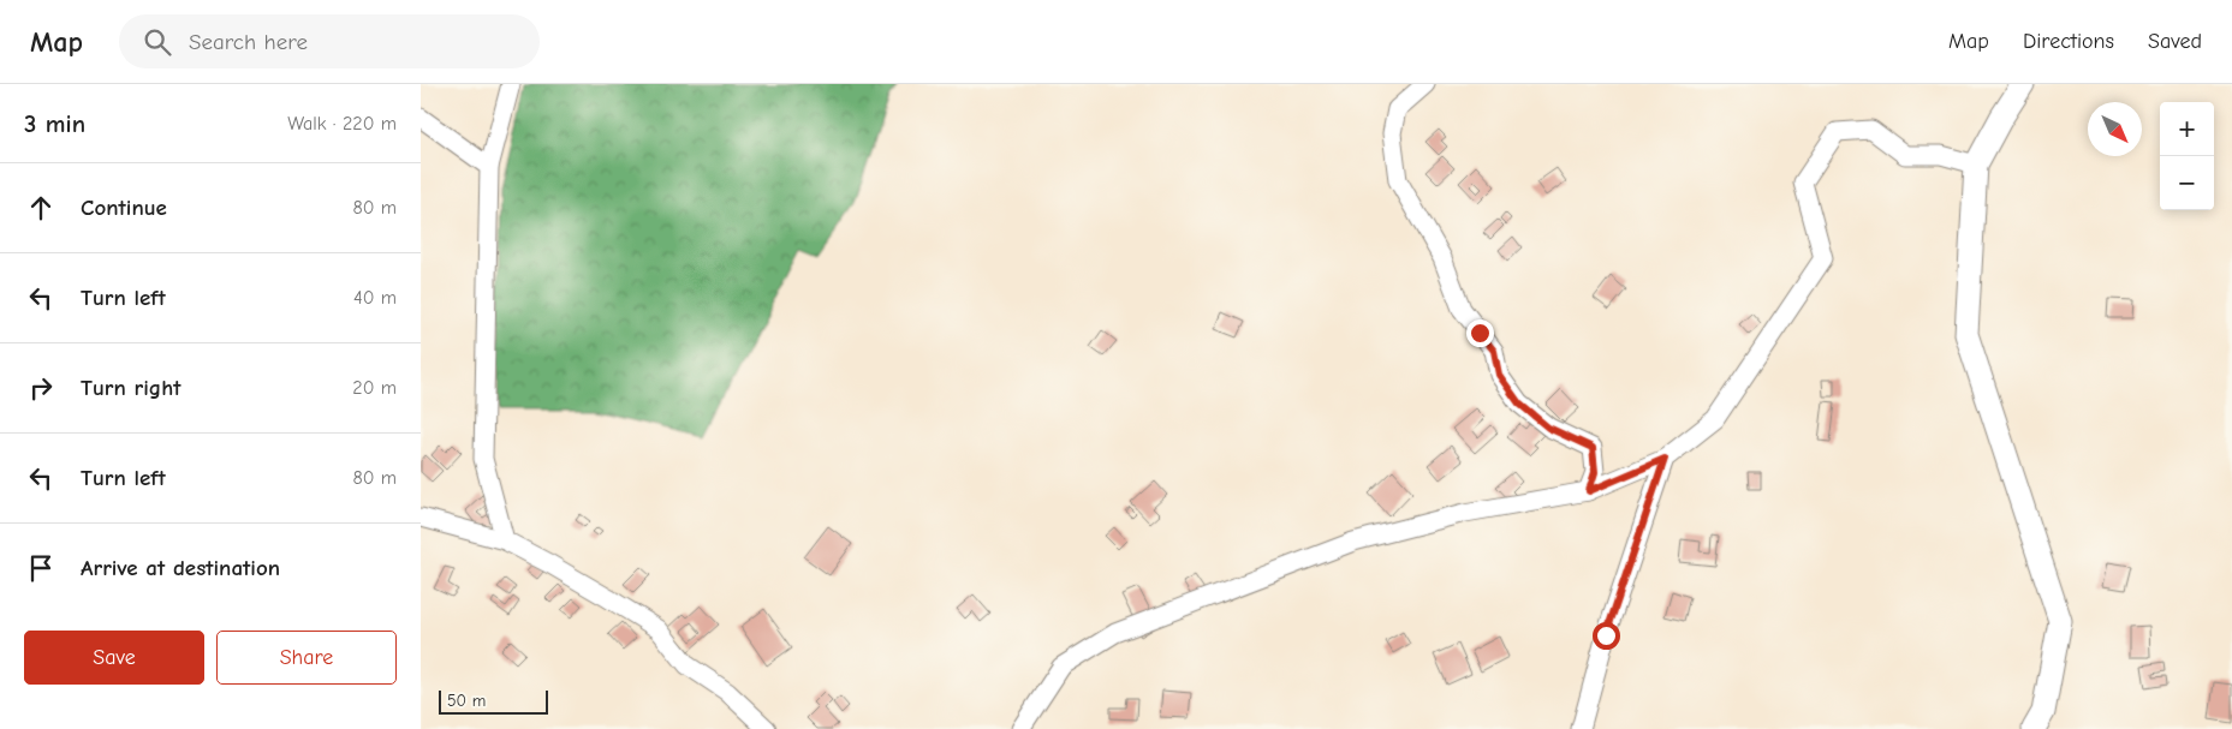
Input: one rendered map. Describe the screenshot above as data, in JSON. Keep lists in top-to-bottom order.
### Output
{
  "scale_bar": "50 m",
  "north": "bottom right",
  "page": {
    "header": "Map",
    "search": "Search here",
    "nav": ["Map", "Directions", "Saved"],
    "heading": ["3 min", "Walk · 220 m"],
    "map_buttons": ["+", "−"],
    "list": [
      ["Continue", "80 m"],
      ["Turn left", "40 m"],
      ["Turn right", "20 m"],
      ["Turn left", "80 m"],
      "Arrive at destination"
    ],
    "buttons": ["Save", "Share"],
    "scale": "50 m"
  }
}
